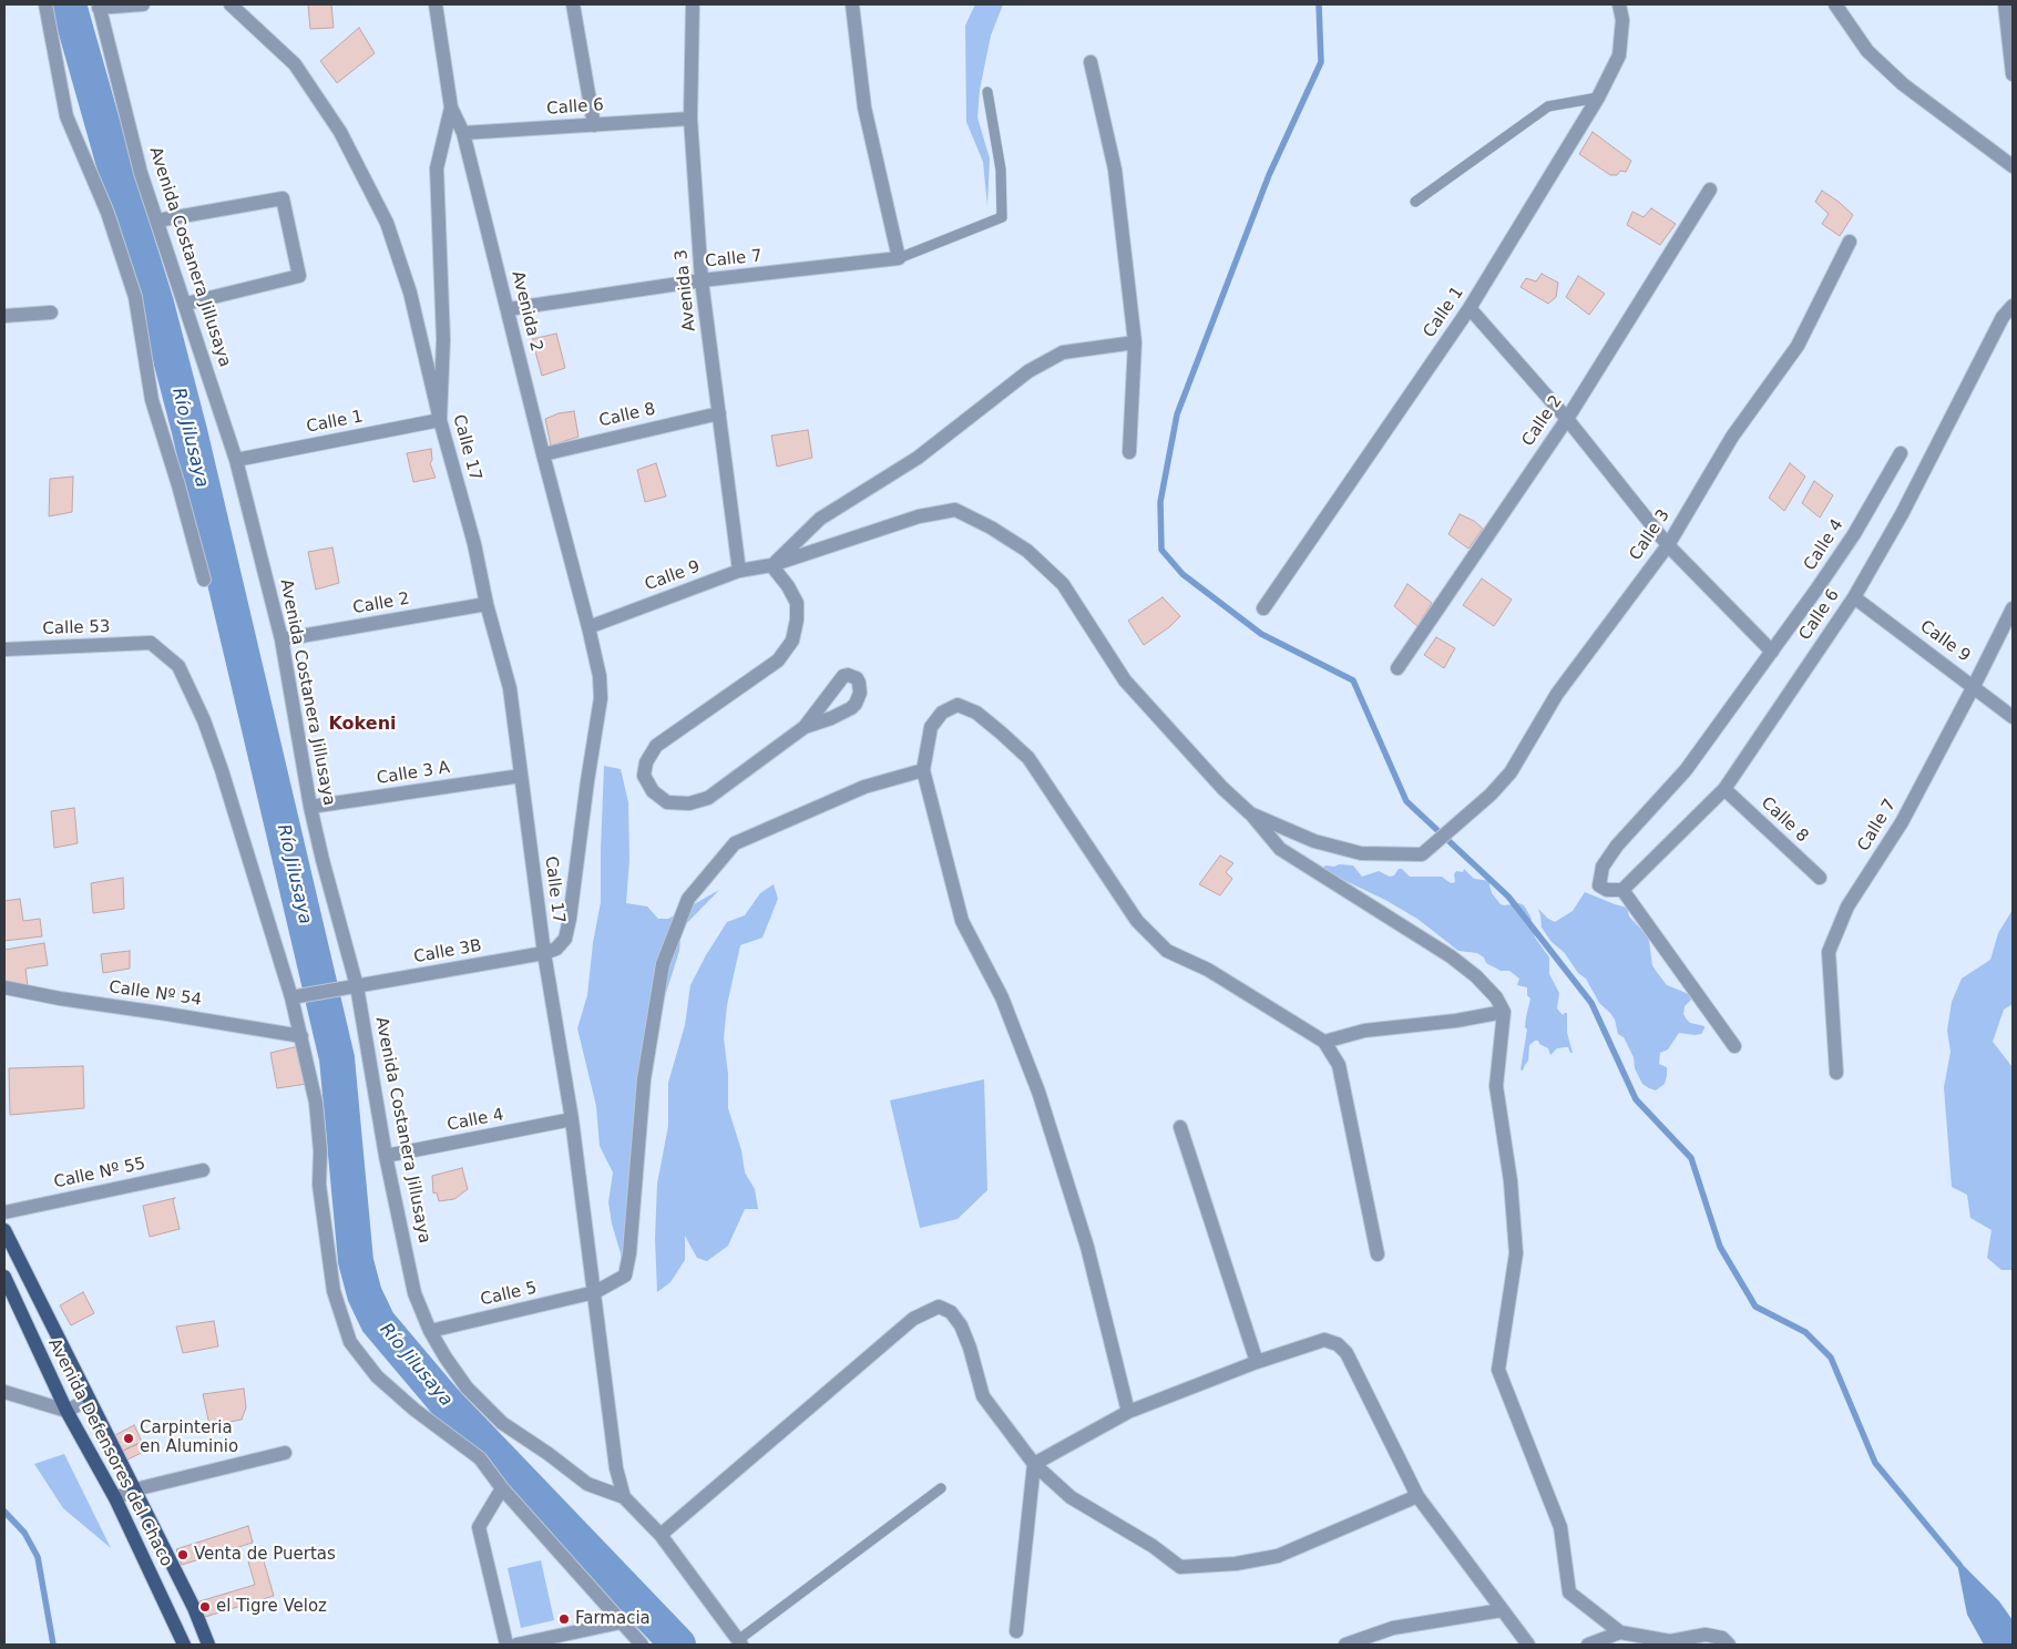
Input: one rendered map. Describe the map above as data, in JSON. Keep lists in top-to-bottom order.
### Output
{
  "streets": {
    "main road": ["Avenida Defensores del Chaco"],
    "street": [
      "Calle 6",
      "Avenida Costanera Jillusaya",
      "Calle 7",
      "Avenida 3",
      "Avenida 2",
      "Calle 1",
      "Calle 8",
      "Calle 2",
      "Calle 17",
      "Calle 3",
      "Calle 4",
      "Calle 9",
      "Calle 53",
      "Calle 3 A",
      "Calle 3B",
      "Calle Nº 54",
      "Calle Nº 55",
      "Calle 5"
    ]
  },
  "crossings": [
    ["Calle 6", "Avenida 3"],
    ["Calle 6", "Avenida 2"],
    ["Calle 6", "Calle 8"],
    ["Calle 6", "Calle 4"],
    ["Calle 6", "Calle 9"],
    ["Avenida Costanera Jillusaya", "Calle 1"],
    ["Avenida Costanera Jillusaya", "Calle 2"],
    ["Avenida Costanera Jillusaya", "Calle 17"],
    ["Avenida Costanera Jillusaya", "Calle 4"],
    ["Avenida Costanera Jillusaya", "Calle 3 A"],
    ["Avenida Costanera Jillusaya", "Calle 3B"],
    ["Avenida Costanera Jillusaya", "Calle 5"],
    ["Calle 7", "Avenida 3"],
    ["Calle 7", "Avenida 2"],
    ["Calle 7", "Calle 9"],
    ["Avenida 3", "Calle 8"],
    ["Avenida 3", "Calle 9"],
    ["Avenida 2", "Calle 8"],
    ["Avenida 2", "Calle 17"],
    ["Avenida 2", "Calle 9"],
    ["Avenida 2", "Calle 3B"],
    ["Calle 1", "Calle 17"],
    ["Calle 2", "Calle 17"],
    ["Calle 17", "Calle 4"],
    ["Calle 17", "Calle 3 A"],
    ["Calle 17", "Calle 3B"],
    ["Calle 17", "Calle 5"],
    ["Calle 3", "Calle 9"],
    ["Calle 53", "Calle 3B"]
  ],
  "districts": ["Kokeni"],
  "water": ["Río Jilusaya"],
  "places": [
    "Carpinteria en Aluminio",
    "Venta de Puertas",
    "el Tigre Veloz",
    "Farmacia"
  ]
}
